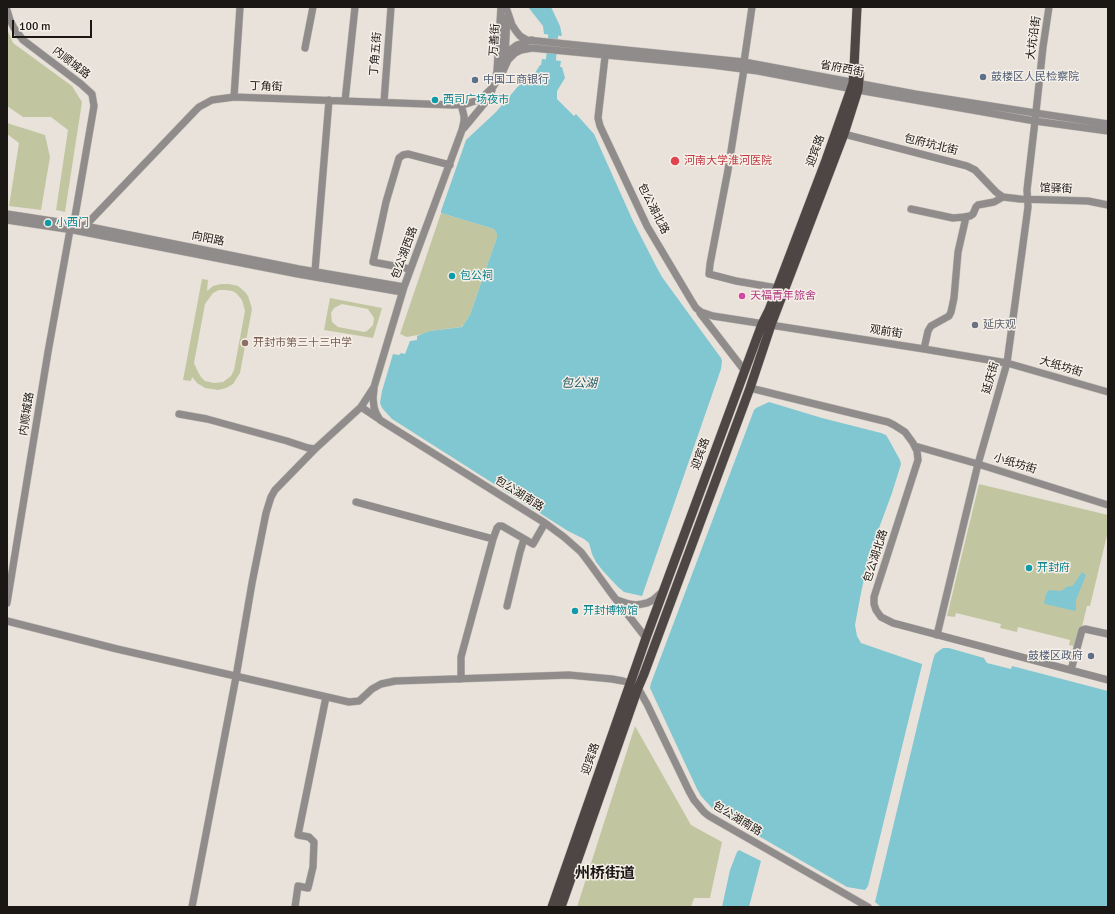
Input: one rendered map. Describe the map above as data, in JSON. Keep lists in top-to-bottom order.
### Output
{
  "streets": {
    "main road": ["迎宾路"],
    "street": [
      "大坑沿街",
      "万善街",
      "丁角五街",
      "内顺城路",
      "省府西街",
      "丁角街",
      "包府坑北街",
      "馆驿街",
      "包公湖北路",
      "向阳路",
      "包公湖西路",
      "观前街",
      "大纸坊街",
      "延庆街",
      "小纸坊街",
      "包公湖南路"
    ]
  },
  "crossings": [
    ["大坑沿街", "省府西街"],
    ["大坑沿街", "延庆街"],
    ["万善街", "丁角街"],
    ["万善街", "包公湖西路"],
    ["丁角五街", "丁角街"],
    ["内顺城路", "向阳路"],
    ["省府西街", "迎宾路"],
    ["省府西街", "包公湖北路"],
    ["省府西街", "延庆街"],
    ["丁角街", "向阳路"],
    ["丁角街", "包公湖西路"],
    ["包府坑北街", "迎宾路"],
    ["包府坑北街", "馆驿街"],
    ["迎宾路", "包公湖北路"],
    ["迎宾路", "观前街"],
    ["迎宾路", "包公湖南路"],
    ["馆驿街", "延庆街"],
    ["包公湖北路", "延庆街"],
    ["包公湖北路", "小纸坊街"],
    ["向阳路", "包公湖西路"],
    ["包公湖西路", "包公湖南路"],
    ["观前街", "大纸坊街"],
    ["观前街", "延庆街"],
    ["大纸坊街", "延庆街"],
    ["延庆街", "小纸坊街"]
  ],
  "districts": ["州桥街道"],
  "water": ["包公湖"],
  "places": [
    "鼓楼区人民检察院",
    "中国工商银行",
    "西司广场夜市",
    "河南大学淮河医院",
    "小西门",
    "包公祠",
    "天福青年旅舍",
    "延庆观",
    "开封市第三十三中学",
    "开封府",
    "开封博物馆",
    "鼓楼区政府"
  ],
  "scale_bar": "100 m"
}
